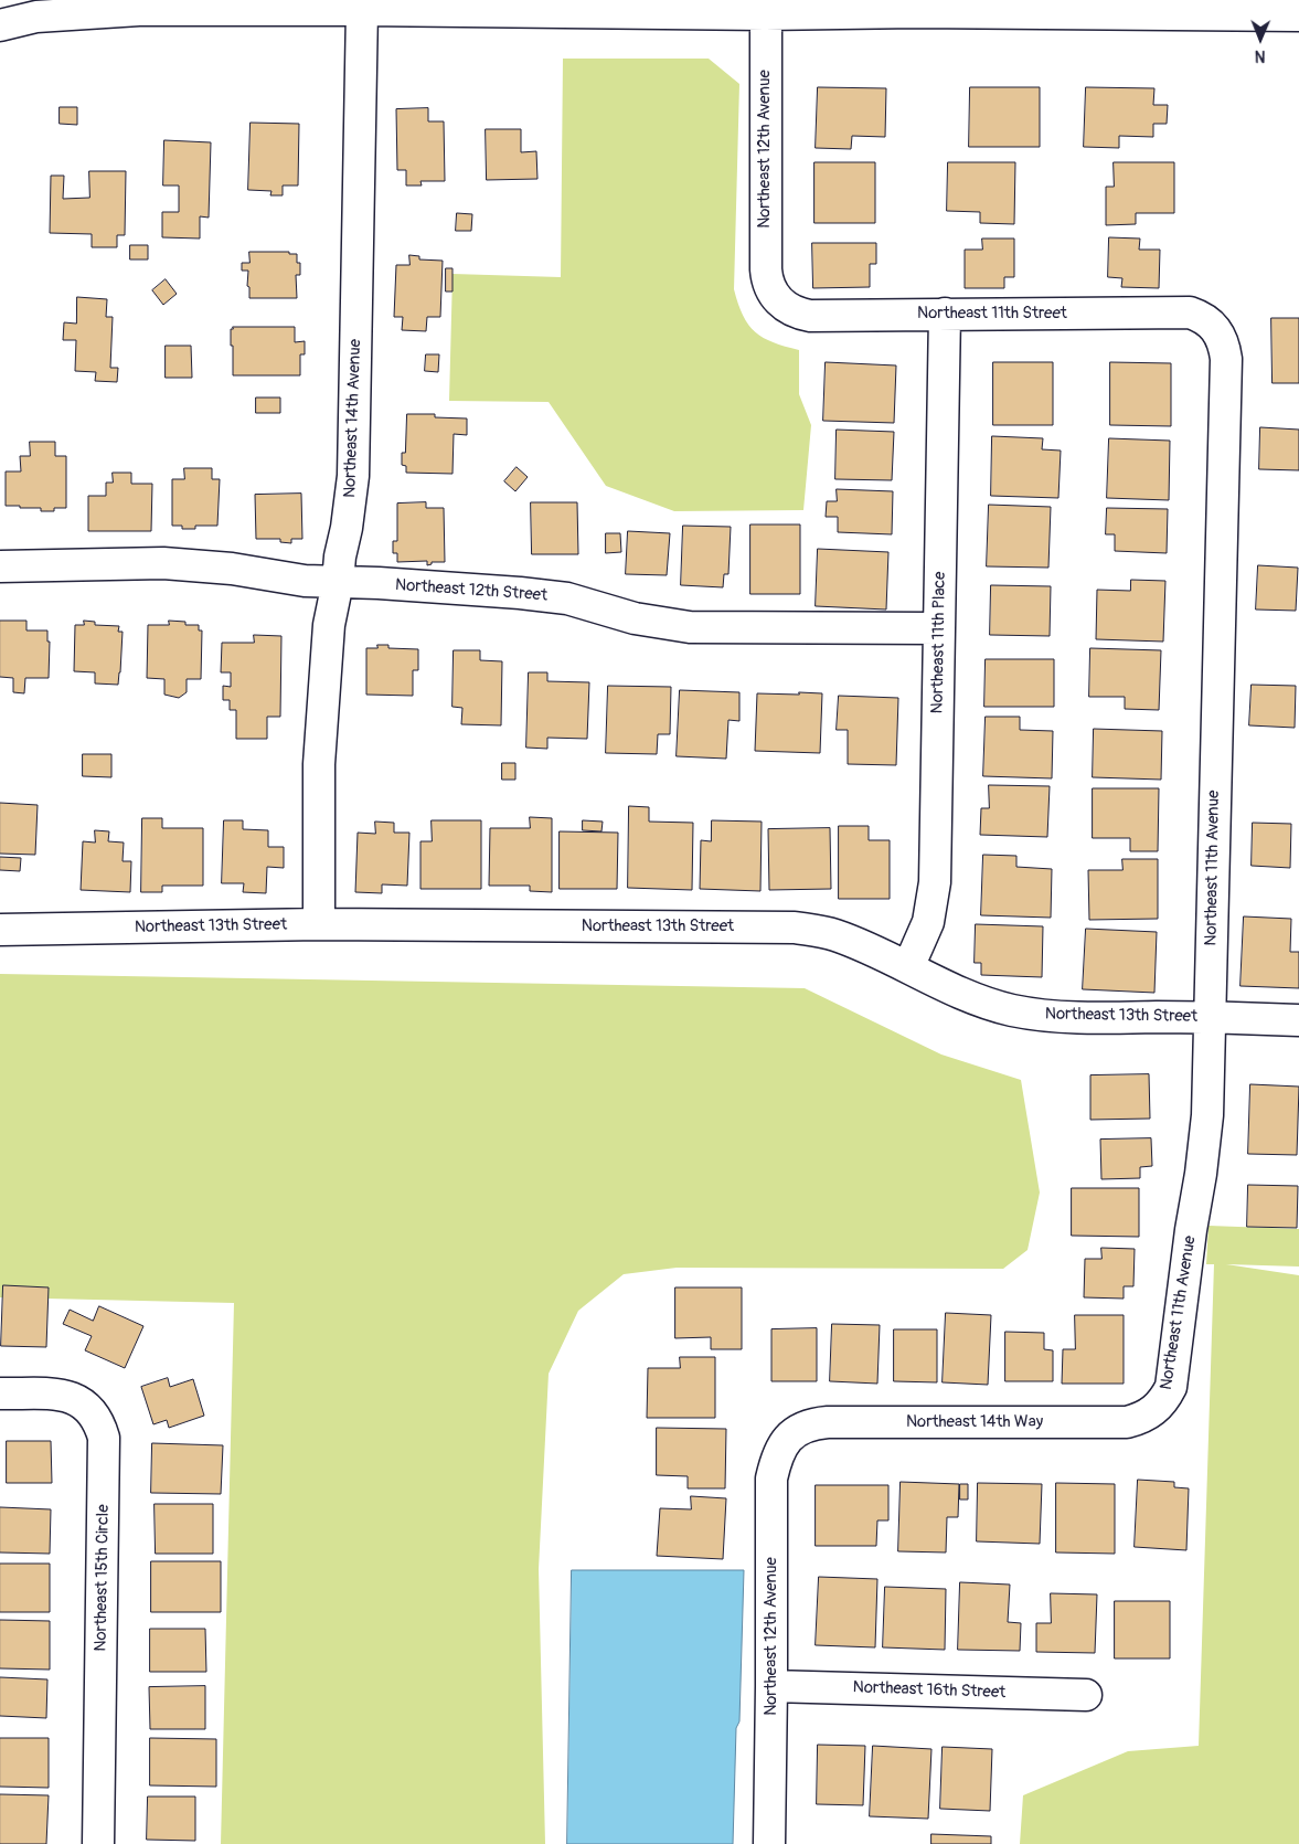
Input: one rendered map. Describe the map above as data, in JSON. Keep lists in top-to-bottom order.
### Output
{
  "streets": {
    "street": [
      "Northeast 12th Avenue",
      "Northeast 11th Street",
      "Northeast 14th Avenue",
      "Northeast 12th Street",
      "Northeast 11th Place",
      "Northeast 11th Avenue",
      "Northeast 13th Street",
      "Northeast 14th Way",
      "Northeast 15th Circle",
      "Northeast 16th Street"
    ]
  },
  "crossings": [
    ["Northeast 12th Avenue", "Northeast 11th Street"],
    ["Northeast 12th Avenue", "Northeast 14th Way"],
    ["Northeast 12th Avenue", "Northeast 16th Street"],
    ["Northeast 11th Street", "Northeast 11th Place"],
    ["Northeast 11th Street", "Northeast 11th Avenue"],
    ["Northeast 14th Avenue", "Northeast 12th Street"],
    ["Northeast 14th Avenue", "Northeast 13th Street"],
    ["Northeast 12th Street", "Northeast 11th Place"],
    ["Northeast 11th Place", "Northeast 13th Street"],
    ["Northeast 11th Avenue", "Northeast 13th Street"],
    ["Northeast 11th Avenue", "Northeast 14th Way"]
  ],
  "north": "bottom"
}
